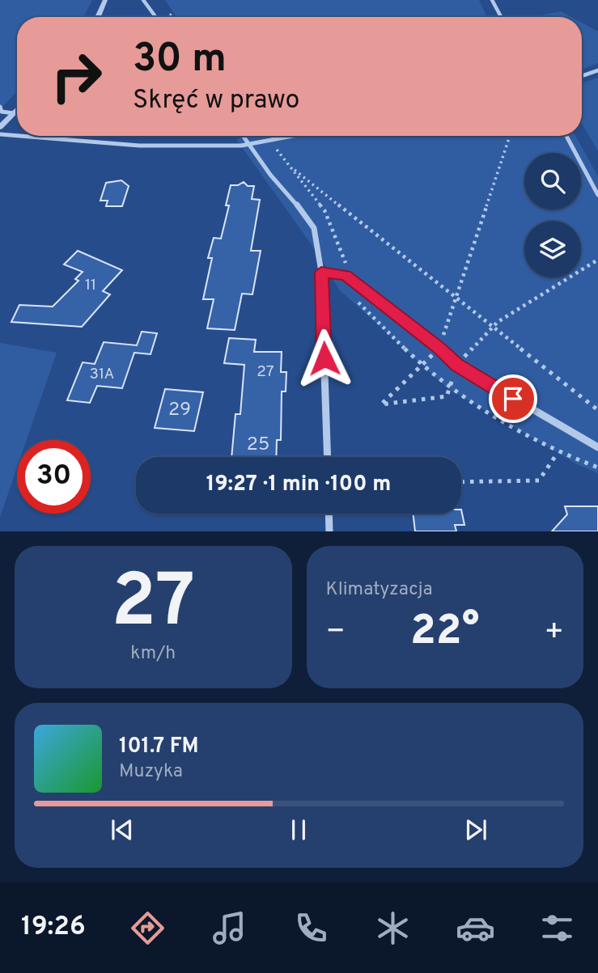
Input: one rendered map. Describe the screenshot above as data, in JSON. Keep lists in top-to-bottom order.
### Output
{
  "house_numbers": [
    "11",
    "27",
    "31A",
    "29",
    "25"
  ],
  "page": {
    "turn": ["30 m", "Skręć w prawo"],
    "limit": "30",
    "trip": "19:27 · 1 min · 100 m",
    "tile": [
      ["27", "km/h"],
      "Klimatyzacja"
    ],
    "heat": ["−", "22°", "+"],
    "song": ["101.7 FM", "Muzyka"],
    "tabs": "19:26"
  }
}
